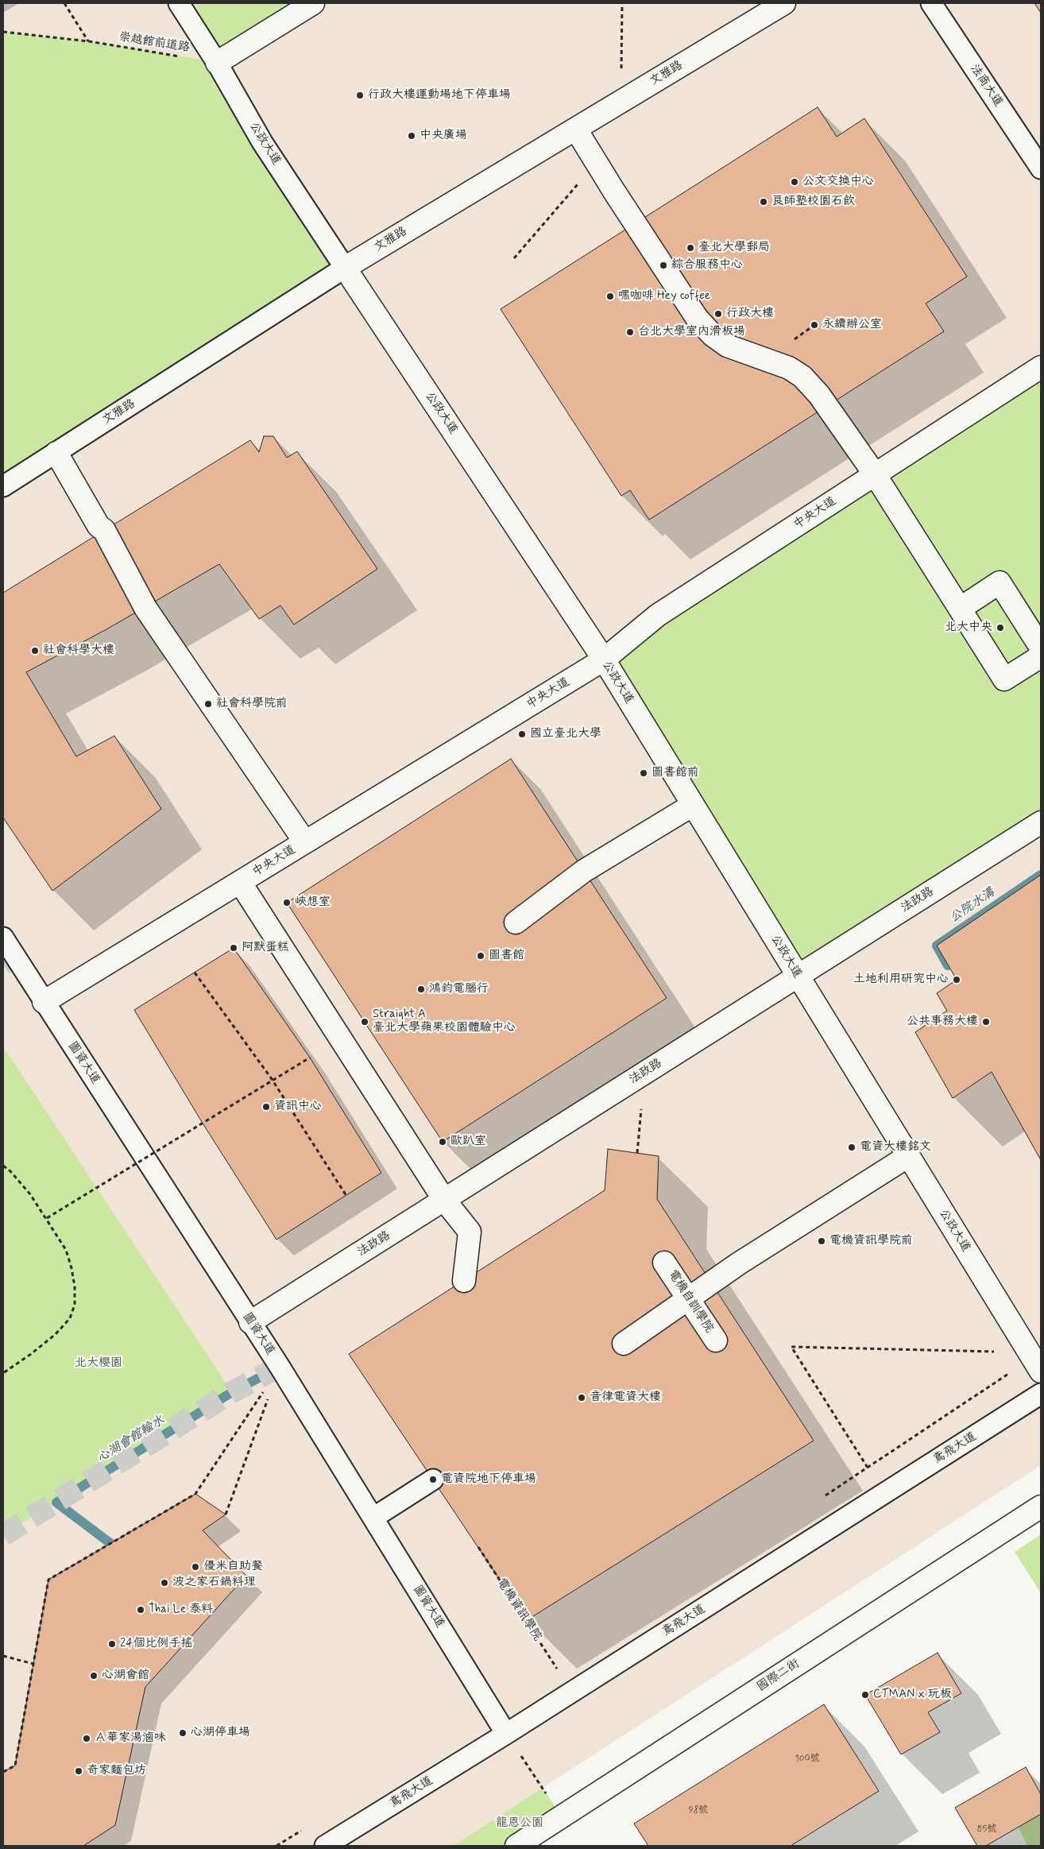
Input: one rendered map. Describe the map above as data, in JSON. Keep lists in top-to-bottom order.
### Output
{
  "streets": {
    "street": [
      "文雅路",
      "公政大道",
      "中央大道",
      "法政路",
      "電機自訓學院",
      "國際二街"
    ],
    "lane": ["法商大道", "圖資大道", "鳶飛大道"],
    "path": ["崇越館前道路", "電機資訊學院"]
  },
  "crossings": [
    ["崇越館前道路", "公政大道"],
    ["文雅路", "公政大道"],
    ["公政大道", "中央大道"],
    ["公政大道", "法政路"],
    ["中央大道", "圖資大道"],
    ["法政路", "圖資大道"],
    ["圖資大道", "鳶飛大道"]
  ],
  "water": ["公院水溝", "心湖會館輸水"],
  "parks": ["北大櫻園", "龍恩公園"],
  "places": [
    "行政大樓運動場地下停車場",
    "中央廣場",
    "公文交換中心",
    "良師塾校園石飲",
    "臺北大學郵局",
    "綜合服務中心",
    "嘿咖啡 Hey coffee",
    "行政大樓",
    "永續辦公室",
    "台北大學室內滑板場",
    "北大中央",
    "社會科學大樓",
    "社會科學院前",
    "國立臺北大學",
    "圖書館前",
    "峽想室",
    "阿默蛋糕",
    "圖書館",
    "土地利用研究中心",
    "鴻鈞電腦行",
    "Straight A 臺北大學蘋果校園體驗中心",
    "公共事務大樓",
    "資訊中心",
    "歐趴室",
    "電資大樓銘文",
    "電機資訊學院前",
    "音律電資大樓",
    "電資院地下停車場",
    "優米自助餐",
    "波之家石鍋料理",
    "Thai Le 泰料",
    "24個比例手搖",
    "心湖會館",
    "CTMAN x 玩板",
    "心湖停車場",
    "Ａ華家湯滷味",
    "奇家麵包坊"
  ],
  "house_numbers": ["100號", "98號", "85號"]
}
